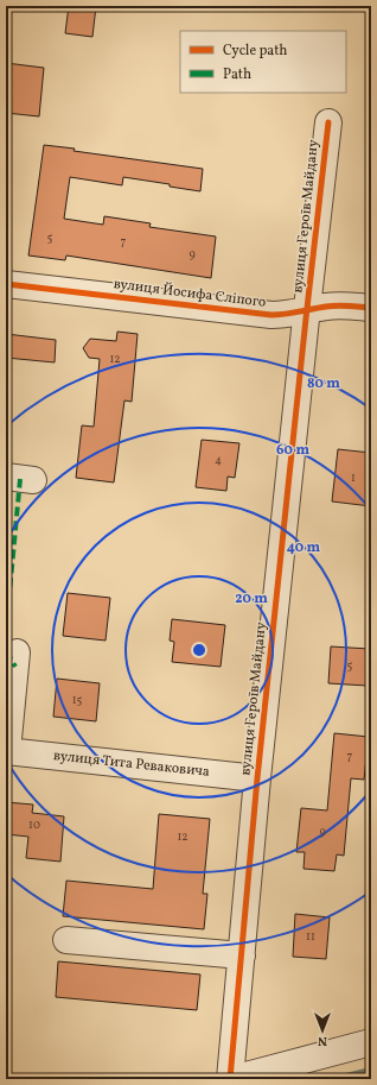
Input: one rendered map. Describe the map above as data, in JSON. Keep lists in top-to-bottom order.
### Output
{
  "streets": {
    "street": ["вулиця Героїв Майдану", "вулиця Йосифа Сліпого", "вулиця Тита Реваковича"]
  },
  "crossings": [
    ["вулиця Героїв Майдану", "вулиця Йосифа Сліпого"],
    ["вулиця Героїв Майдану", "вулиця Тита Реваковича"]
  ],
  "house_numbers": [
    "5",
    "7",
    "9",
    "12",
    "4",
    "1",
    "5",
    "15",
    "7",
    "10",
    "9",
    "12",
    "11"
  ],
  "legend": ["Cycle path", "Path"],
  "north": "bottom",
  "rings": [
    "80 m",
    "60 m",
    "40 m",
    "20 m"
  ]
}
